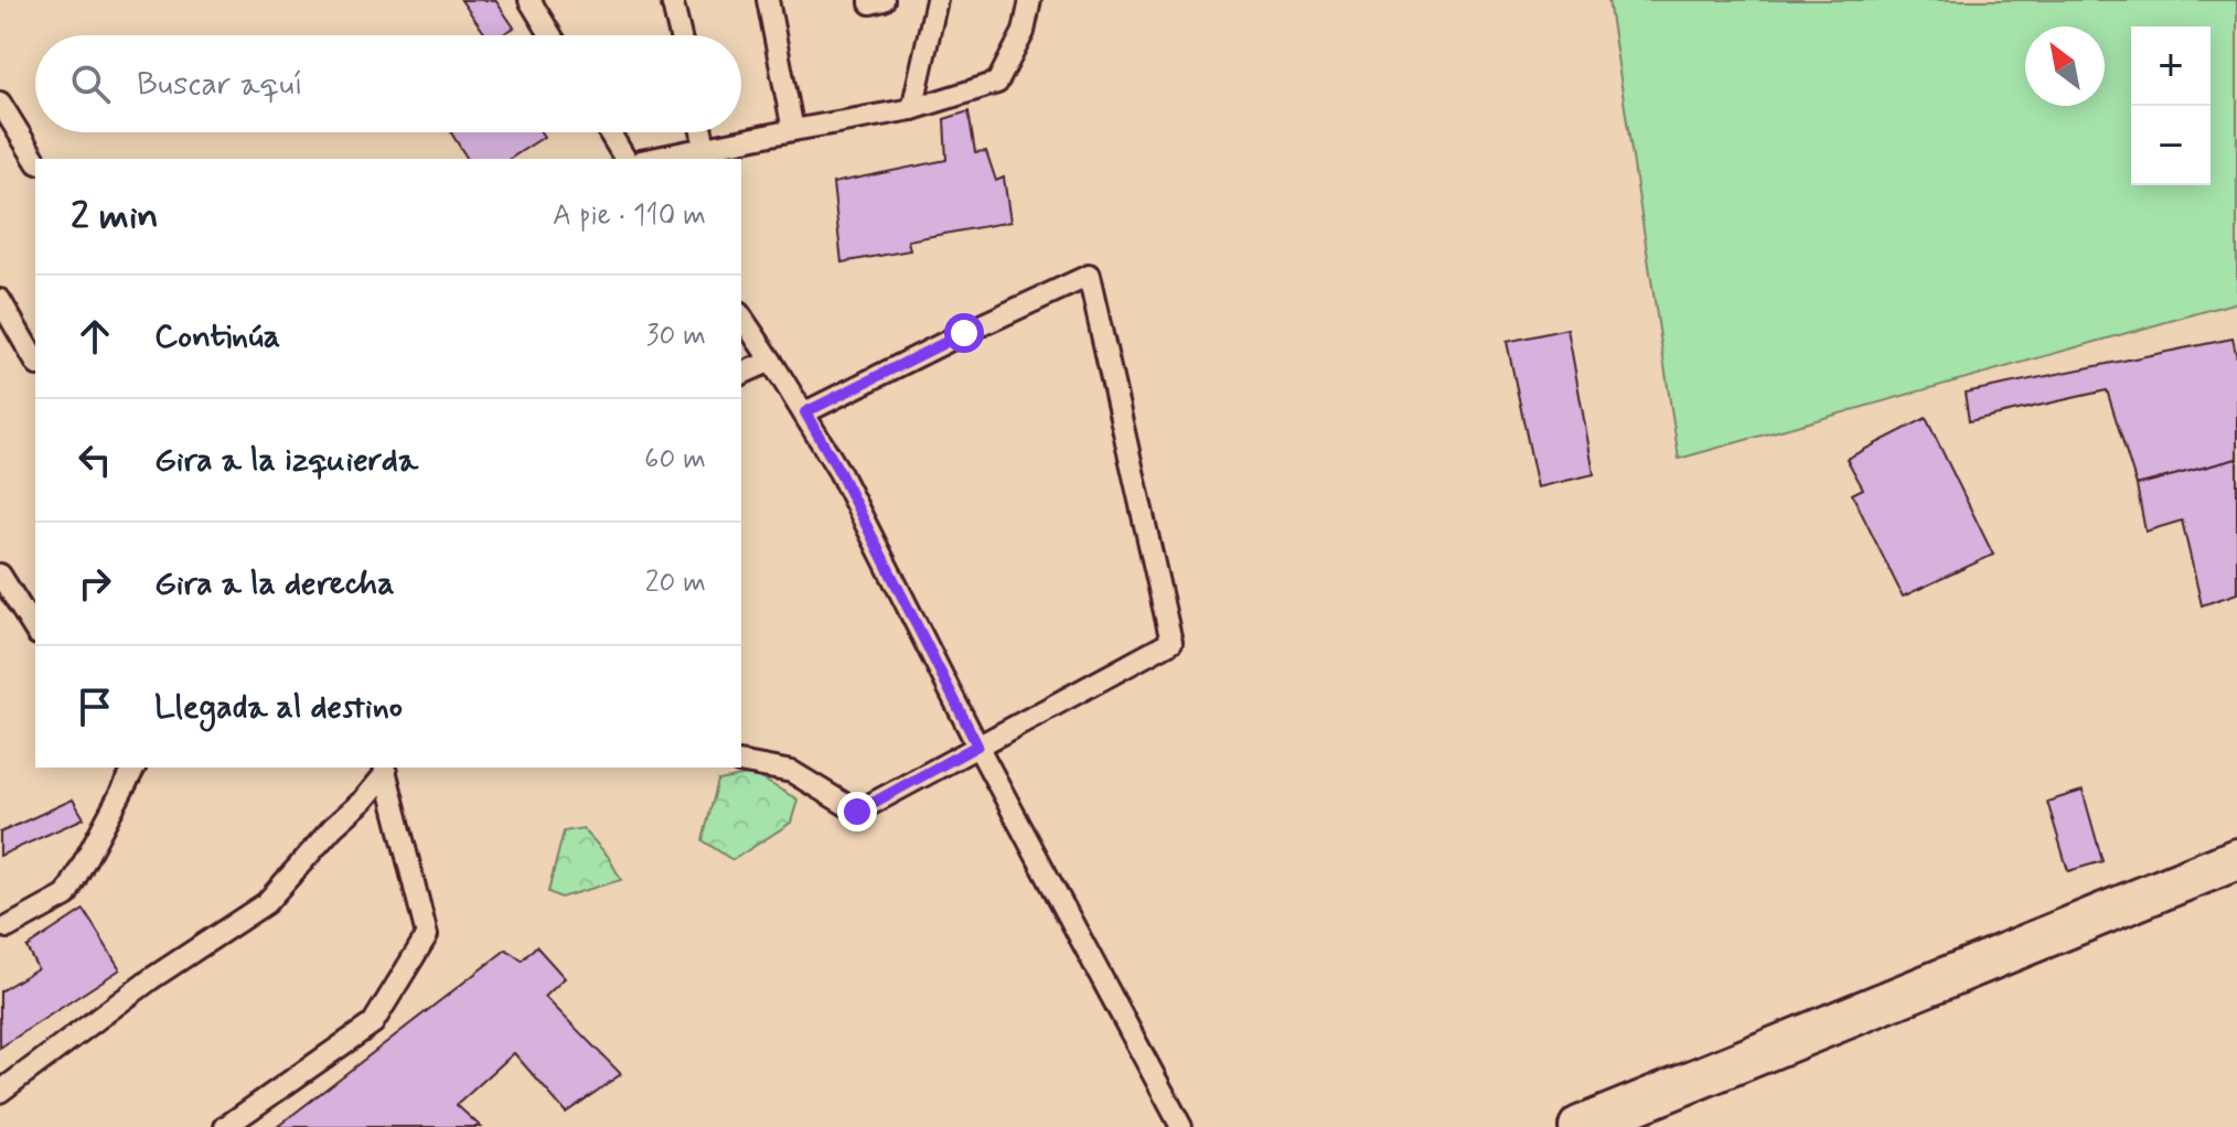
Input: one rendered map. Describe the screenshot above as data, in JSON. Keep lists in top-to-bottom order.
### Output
{
  "north": "top left",
  "page": {
    "map_buttons": ["+", "−"],
    "search": "Buscar aquí",
    "heading": ["2 min", "A pie · 110 m"],
    "list": [
      ["Continúa", "30 m"],
      ["Gira a la izquierda", "60 m"],
      ["Gira a la derecha", "20 m"],
      "Llegada al destino"
    ]
  }
}
